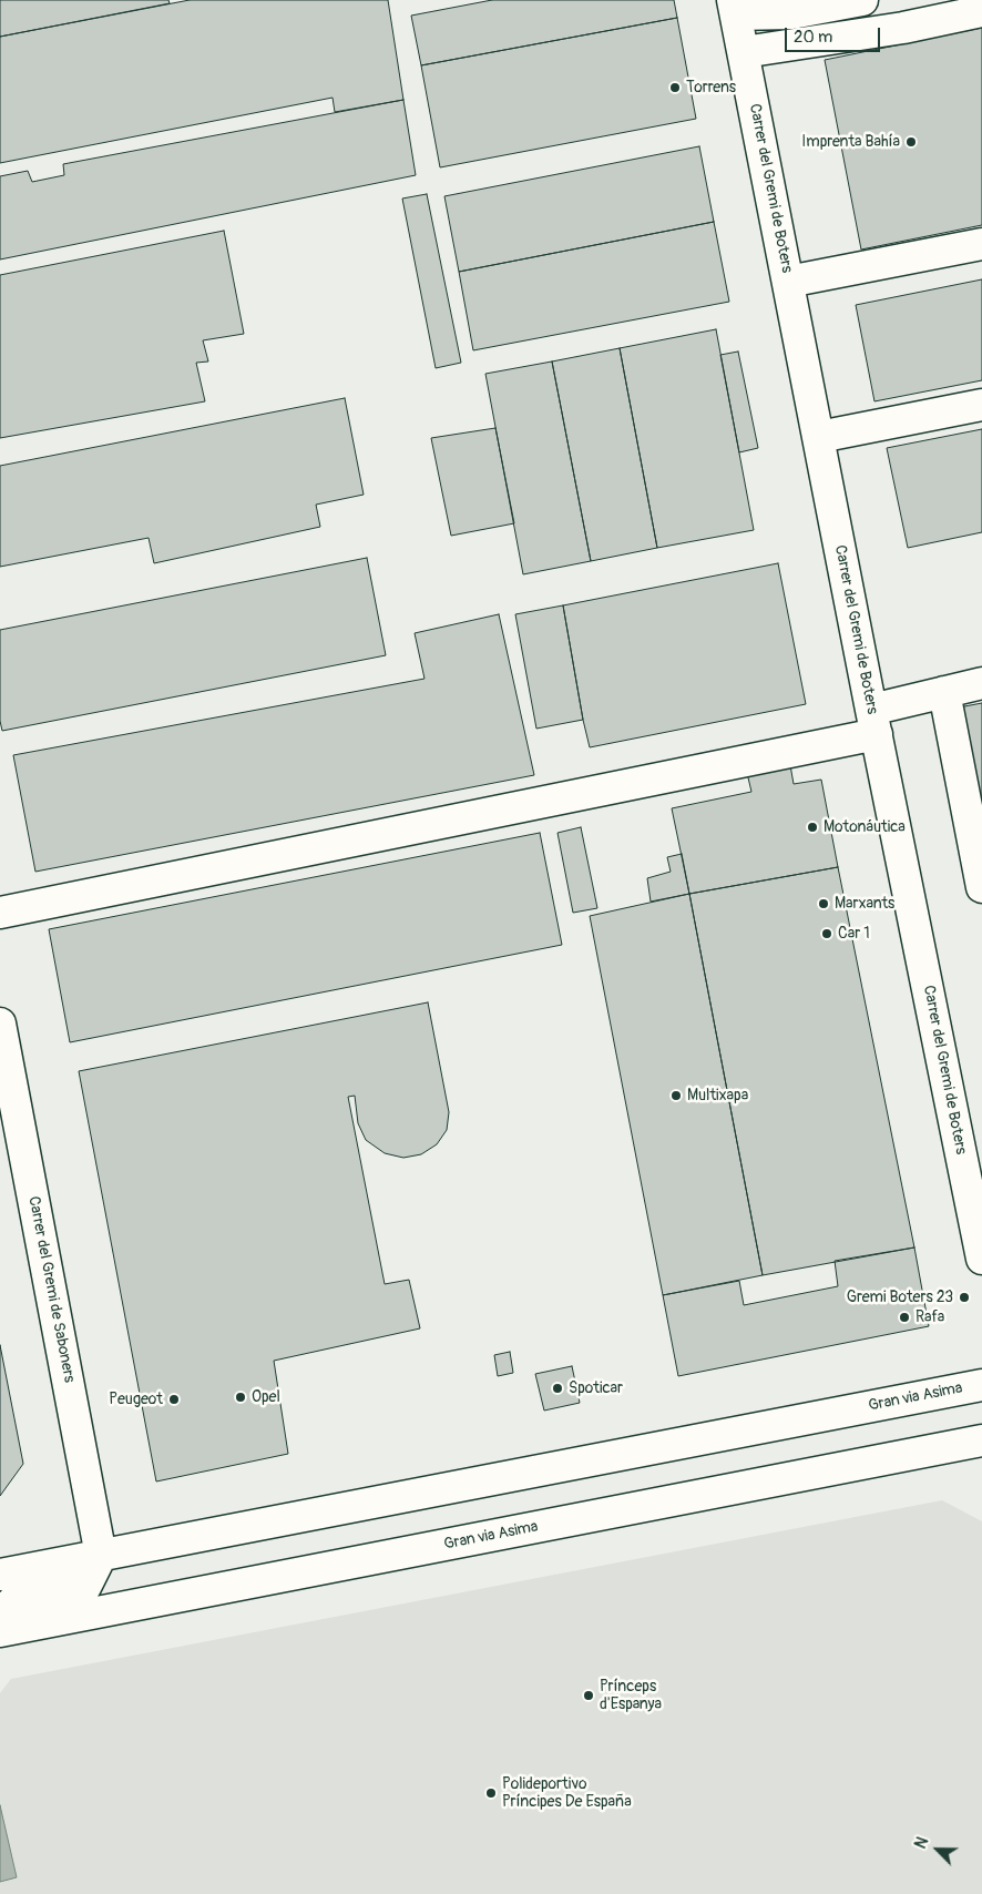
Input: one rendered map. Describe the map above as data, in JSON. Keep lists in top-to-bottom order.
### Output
{
  "streets": {
    "street": ["Carrer del Gremi de Boters", "Carrer del Gremi de Saboners", "Gran via Asima"]
  },
  "crossings": [
    ["Carrer del Gremi de Saboners", "Gran via Asima"]
  ],
  "places": [
    "Torrens",
    "Imprenta Bahía",
    "Motonáutica",
    "Marxants",
    "Car 1",
    "Multixapa",
    "Gremi Boters 23",
    "Rafa",
    "Spoticar",
    "Opel",
    "Peugeot",
    "Prínceps d'Espanya",
    "Polideportivo Príncipes De España"
  ],
  "scale_bar": "20 m",
  "north": "top left"
}
